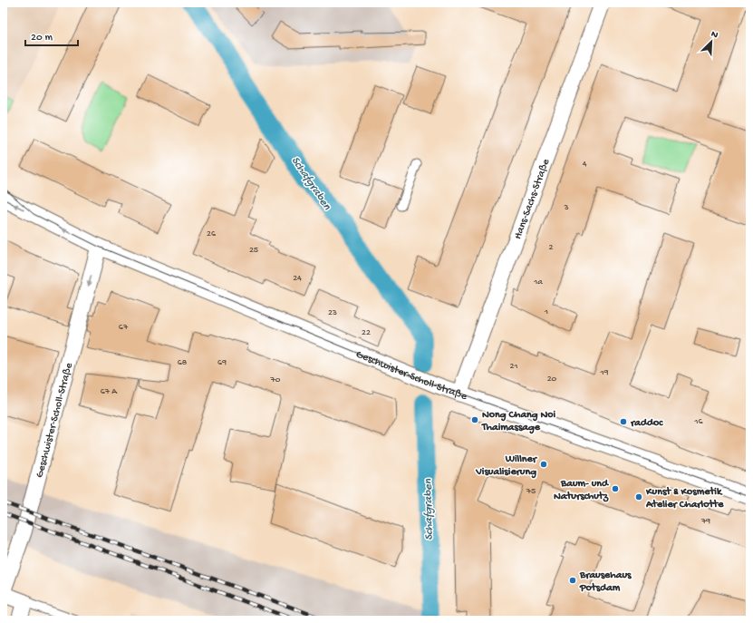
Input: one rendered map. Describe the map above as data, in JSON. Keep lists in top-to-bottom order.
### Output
{
  "streets": {
    "street": ["Hans-Sachs-Straße", "Geschwister-Scholl-Straße"]
  },
  "crossings": [
    ["Hans-Sachs-Straße", "Geschwister-Scholl-Straße"]
  ],
  "water": ["Schafgraben"],
  "places": [
    "Nong Chang Noi Thaimassage",
    "raddoc",
    "Willner Visualisierung",
    "Baum- und Naturschutz",
    "Kunst & Kosmetik Atelier Charlotte",
    "Brausehaus Potsdam"
  ],
  "house_numbers": [
    "4",
    "3",
    "26",
    "2",
    "25",
    "24",
    "1a",
    "1",
    "23",
    "67",
    "22",
    "68",
    "69",
    "21",
    "19",
    "20",
    "70",
    "67 A",
    "16",
    "75",
    "79"
  ],
  "scale_bar": "20 m",
  "north": "top right"
}
